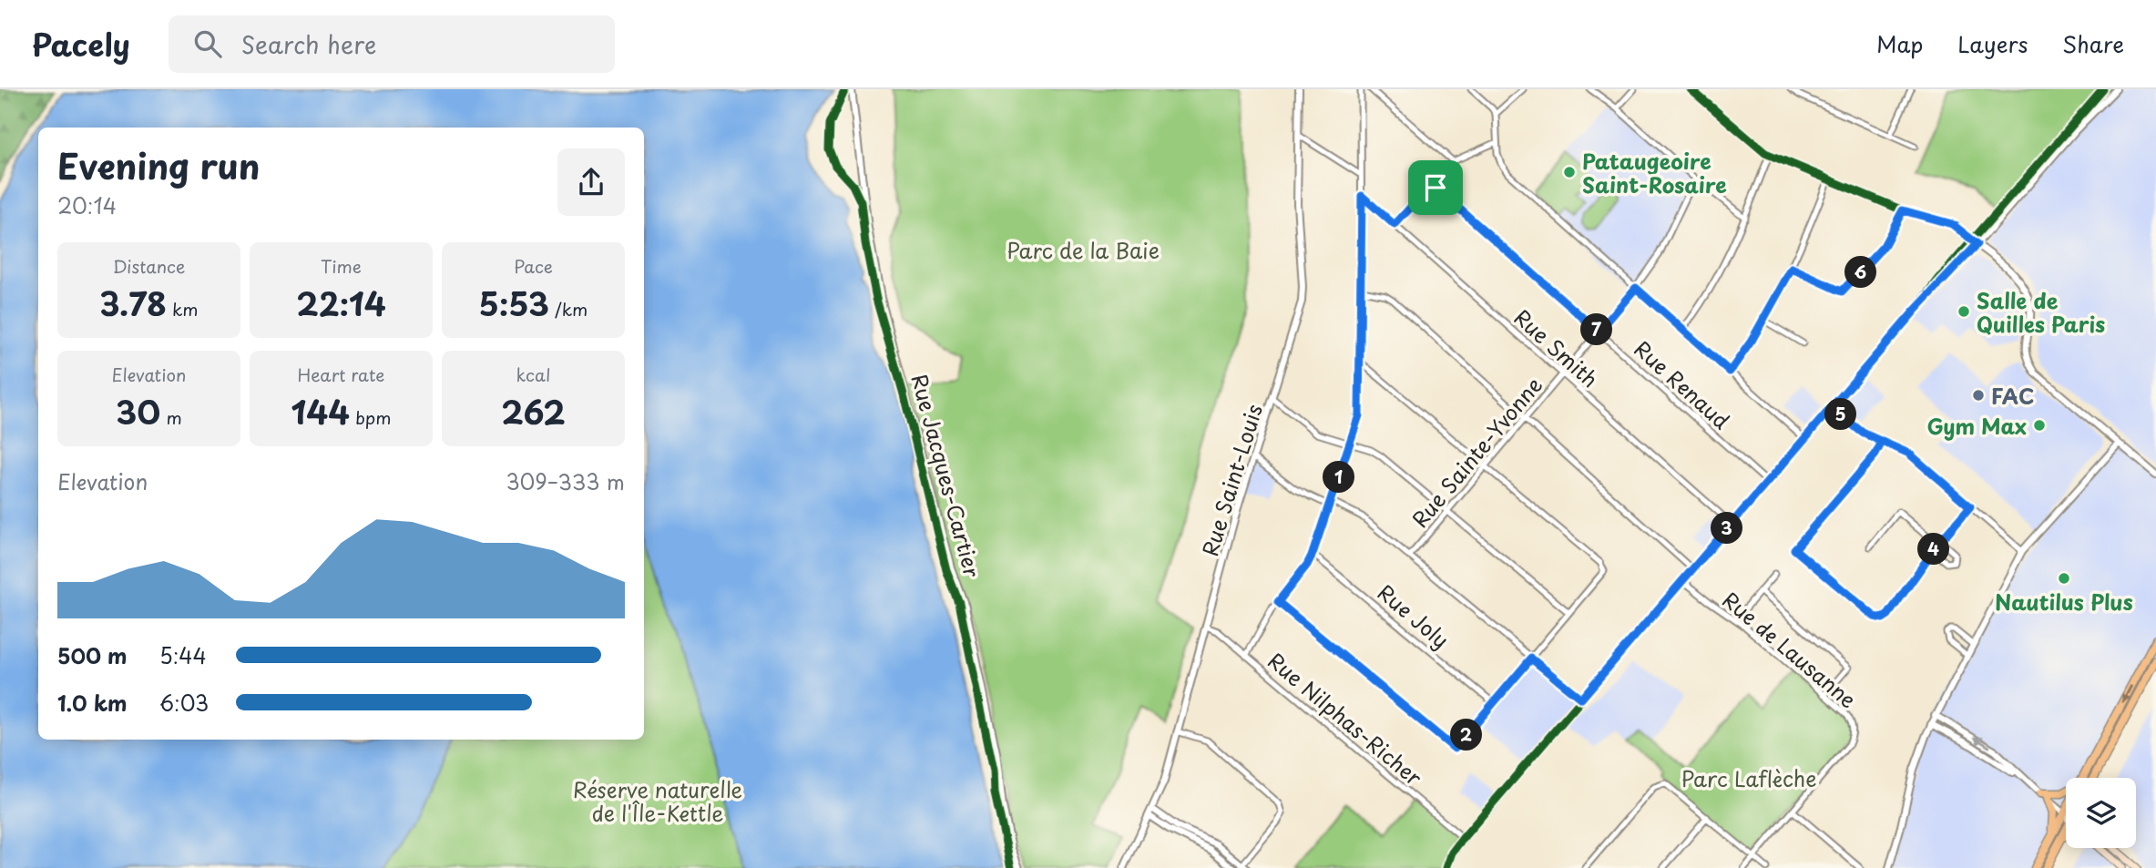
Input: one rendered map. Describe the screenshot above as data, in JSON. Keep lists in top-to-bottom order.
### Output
{
  "streets": {
    "street": [
      "Rue Smith",
      "Rue Renaud",
      "Rue Sainte-Yvonne",
      "Rue Jacques-Cartier",
      "Rue Saint-Louis",
      "Rue Joly",
      "Rue de Lausanne",
      "Rue Nilphas-Richer"
    ]
  },
  "crossings": [
    ["Rue Smith", "Rue Sainte-Yvonne"],
    ["Rue Renaud", "Rue Sainte-Yvonne"],
    ["Rue Saint-Louis", "Rue Nilphas-Richer"]
  ],
  "parks": ["Parc de la Baie", "Parc Laflèche", "Réserve naturelle de l'Île-Kettle"],
  "places": [
    "Pataugeoire Saint-Rosaire",
    "Salle de Quilles Paris",
    "FAC",
    "Gym Max",
    "Nautilus Plus"
  ],
  "page": {
    "header": "Pacely",
    "search": "Search here",
    "nav": ["Map", "Layers", "Share"],
    "heading": ["Evening run", "20:14"],
    "stats": [
      ["Distance", "3.78 km"],
      ["Time", "22:14"],
      ["Pace", "5:53 /km"],
      ["Elevation", "30 m"],
      ["Heart rate", "144 bpm"],
      ["kcal", "262"]
    ],
    "pins": [
      "6",
      "7",
      "5",
      "1",
      "3",
      "4",
      "2"
    ],
    "chart": ["Elevation", "309–333 m"],
    "list": [
      {
        "name": "500 m",
        "note": "5:44"
      },
      {
        "name": "1.0 km",
        "note": "6:03"
      }
    ]
  }
}
